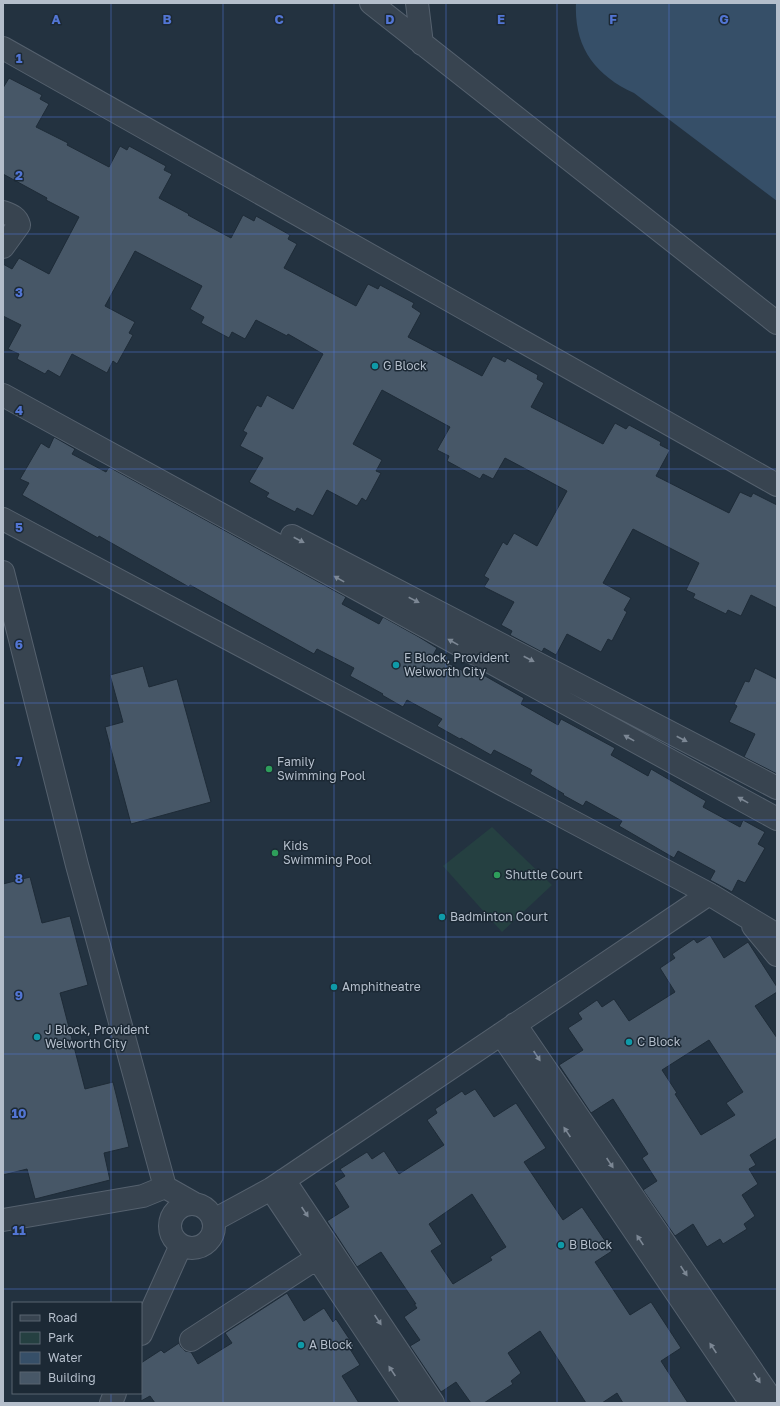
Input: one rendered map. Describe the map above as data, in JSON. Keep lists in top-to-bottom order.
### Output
{
  "places": [
    "G Block",
    "E Block, Provident Welworth City",
    "Family Swimming Pool",
    "Kids Swimming Pool",
    "Shuttle Court",
    "Badminton Court",
    "Amphitheatre",
    "J Block, Provident Welworth City",
    "C Block",
    "B Block",
    "A Block"
  ],
  "legend": [
    "Road",
    "Park",
    "Water",
    "Building"
  ],
  "grid": {
    "columns": [
      "A",
      "B",
      "C",
      "D",
      "E",
      "F",
      "G"
    ],
    "rows": [
      "1",
      "2",
      "3",
      "4",
      "5",
      "6",
      "7",
      "8",
      "9",
      "10",
      "11"
    ]
  }
}
